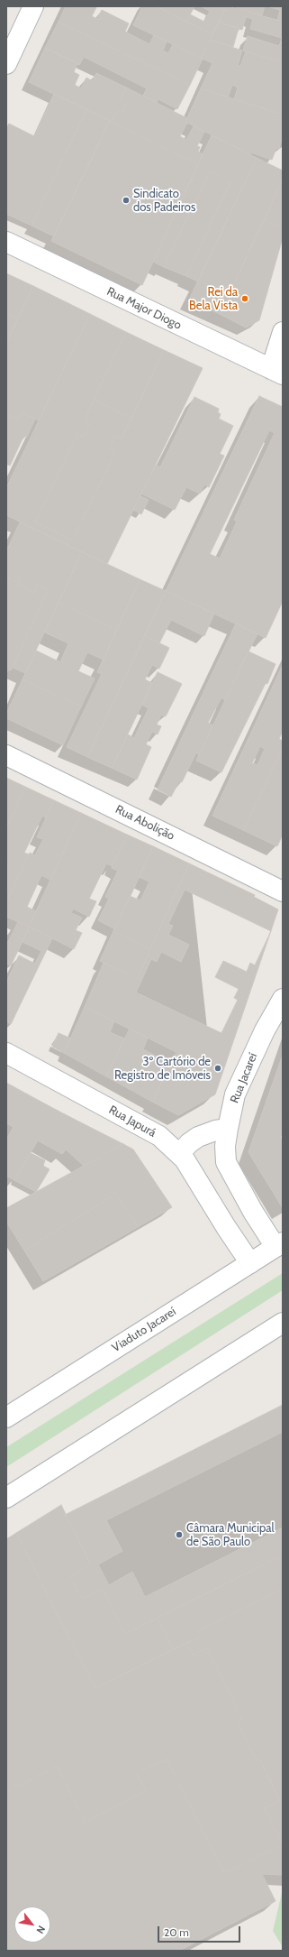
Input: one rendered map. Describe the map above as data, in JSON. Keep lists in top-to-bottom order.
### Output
{
  "streets": {
    "street": [
      "Rua Major Diogo",
      "Rua Abolição",
      "Rua Jacareí",
      "Rua Japurá",
      "Viaduto Jacareí"
    ]
  },
  "crossings": [
    ["Rua Japurá", "Viaduto Jacareí"]
  ],
  "places": [
    "Sindicato dos Padeiros",
    "Rei da Bela Vista",
    "3º Cartório de Registro de Imóveis",
    "Câmara Municipal de São Paulo"
  ],
  "scale_bar": "20 m",
  "north": "bottom right"
}
